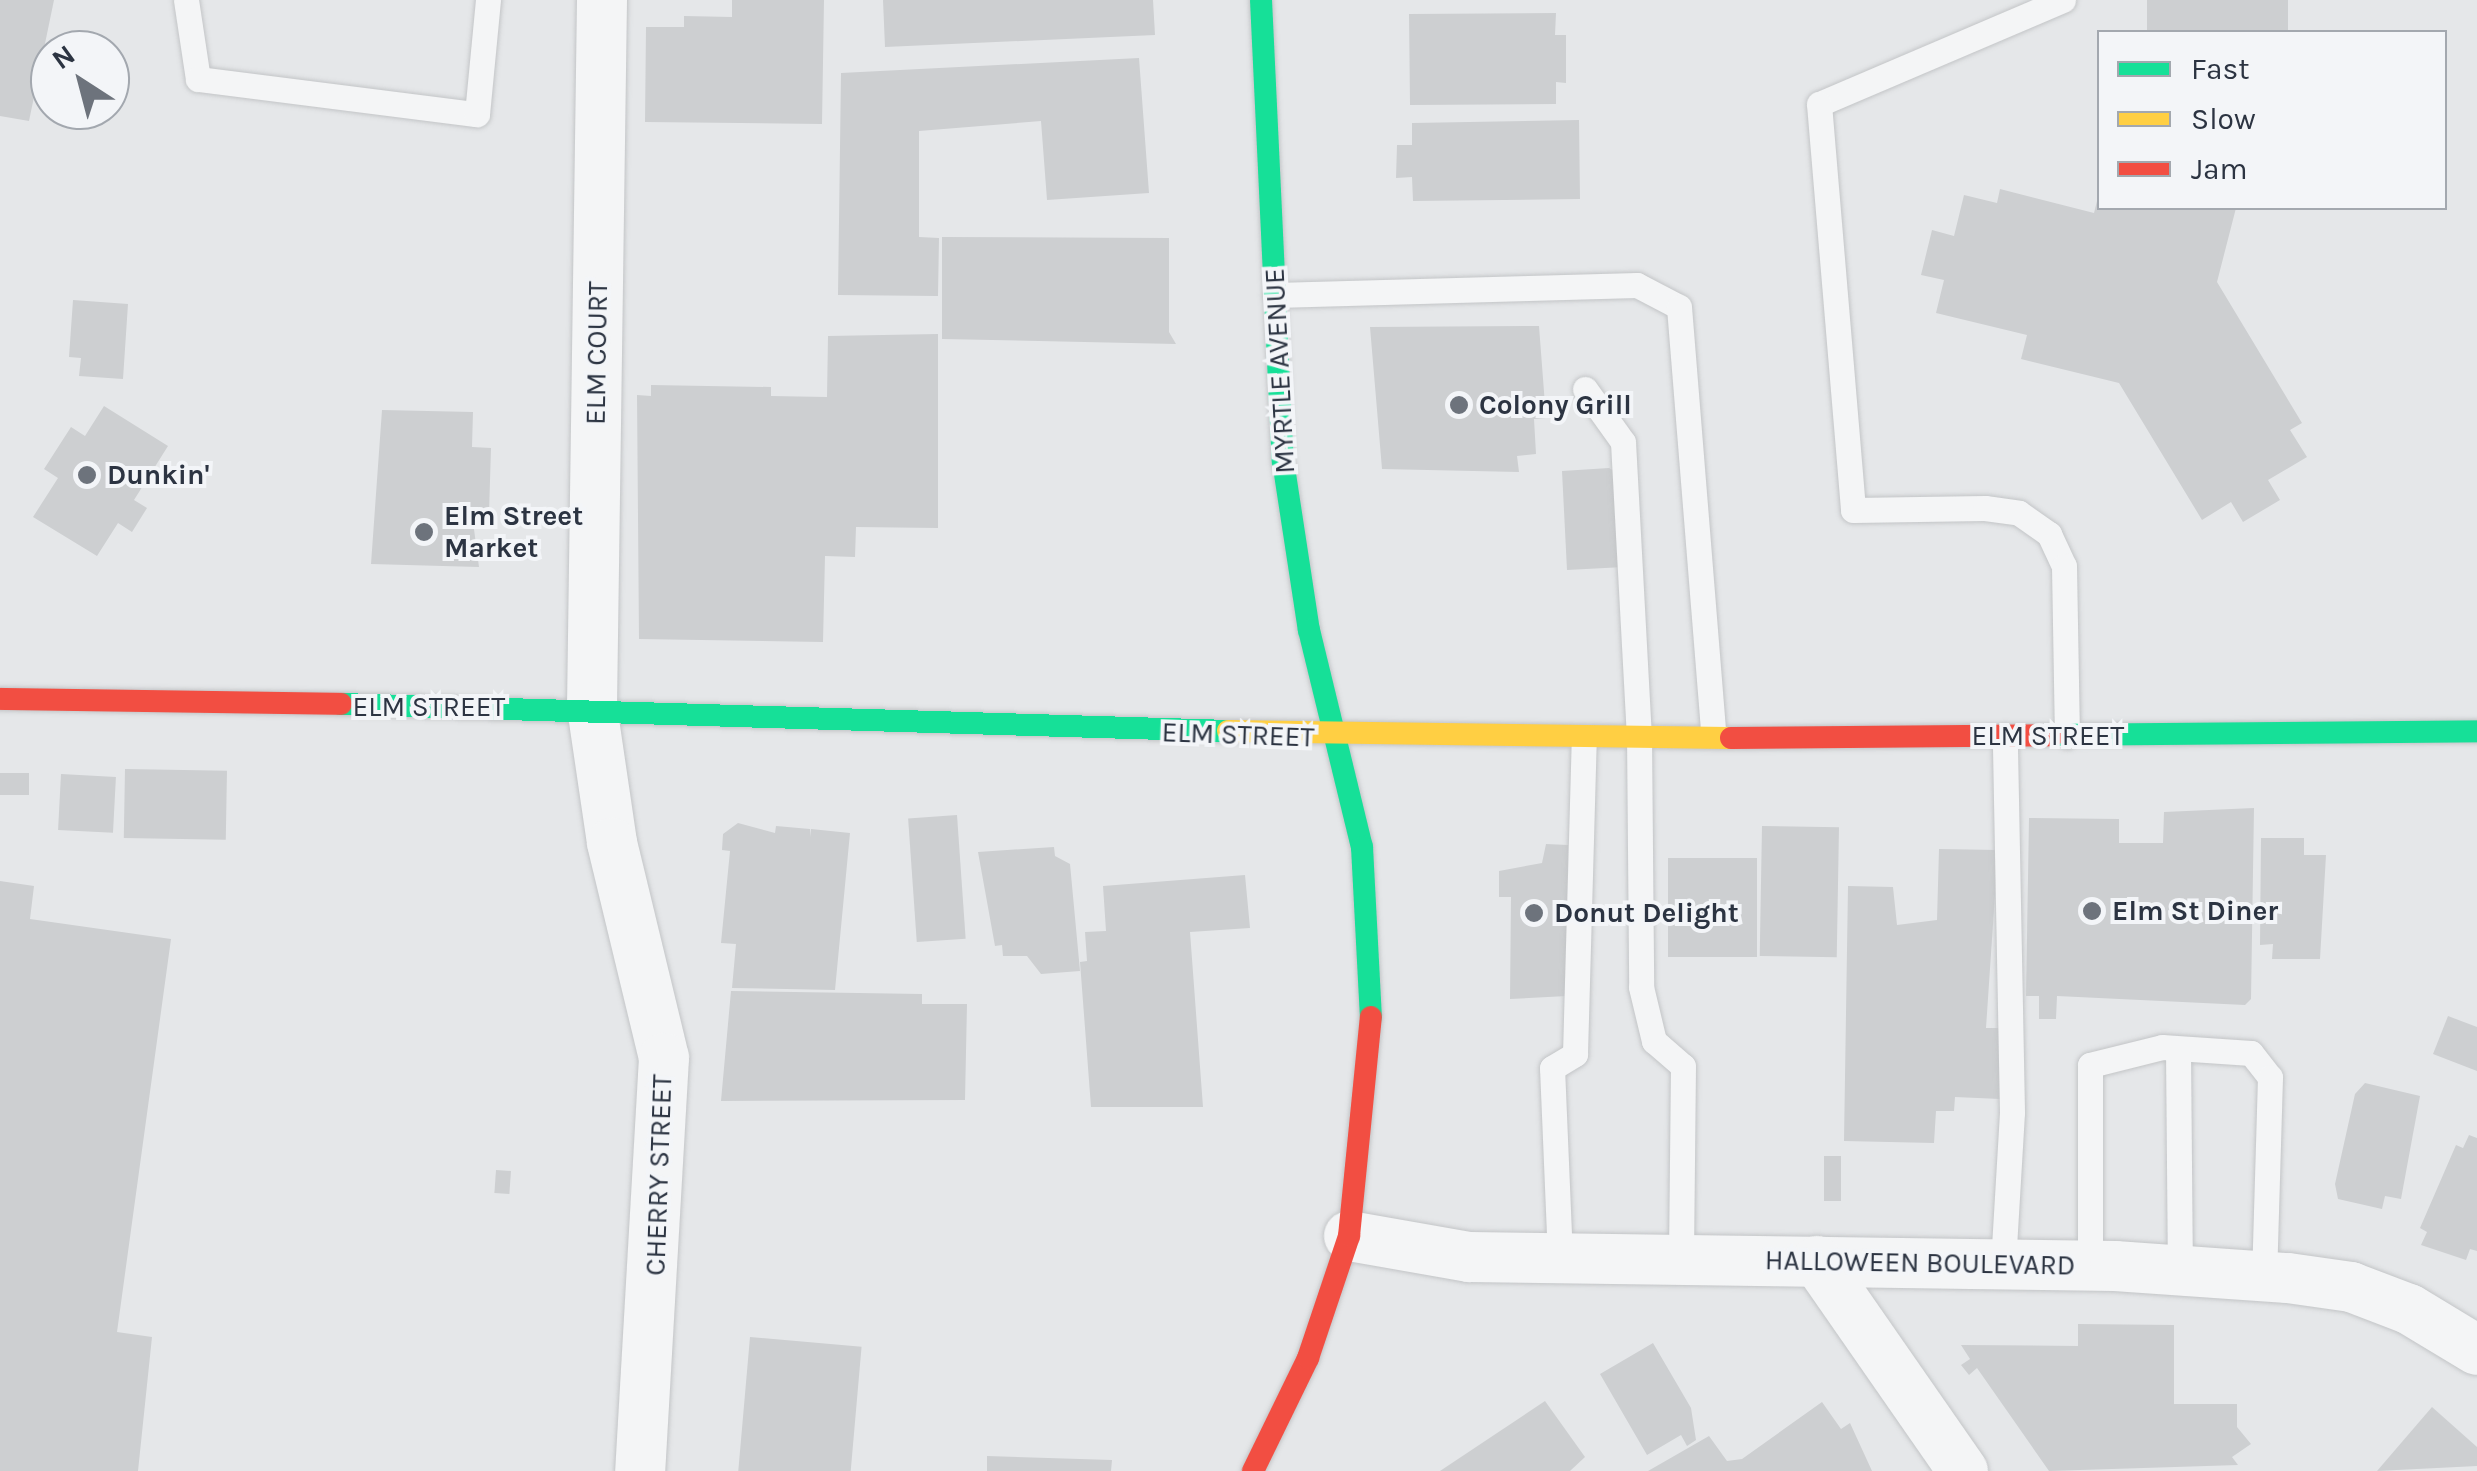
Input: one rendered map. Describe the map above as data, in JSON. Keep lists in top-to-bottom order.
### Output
{
  "streets": {
    "main road": ["MYRTLE AVENUE", "ELM STREET"],
    "street": ["ELM COURT", "CHERRY STREET", "HALLOWEEN BOULEVARD"]
  },
  "crossings": [
    ["ELM COURT", "ELM STREET"],
    ["ELM COURT", "CHERRY STREET"],
    ["MYRTLE AVENUE", "ELM STREET"],
    ["MYRTLE AVENUE", "HALLOWEEN BOULEVARD"],
    ["ELM STREET", "CHERRY STREET"]
  ],
  "places": [
    "Colony Grill",
    "Dunkin'",
    "Elm Street Market",
    "Elm St Diner",
    "Donut Delight"
  ],
  "legend": ["Fast", "Slow", "Jam"],
  "north": "top left"
}
